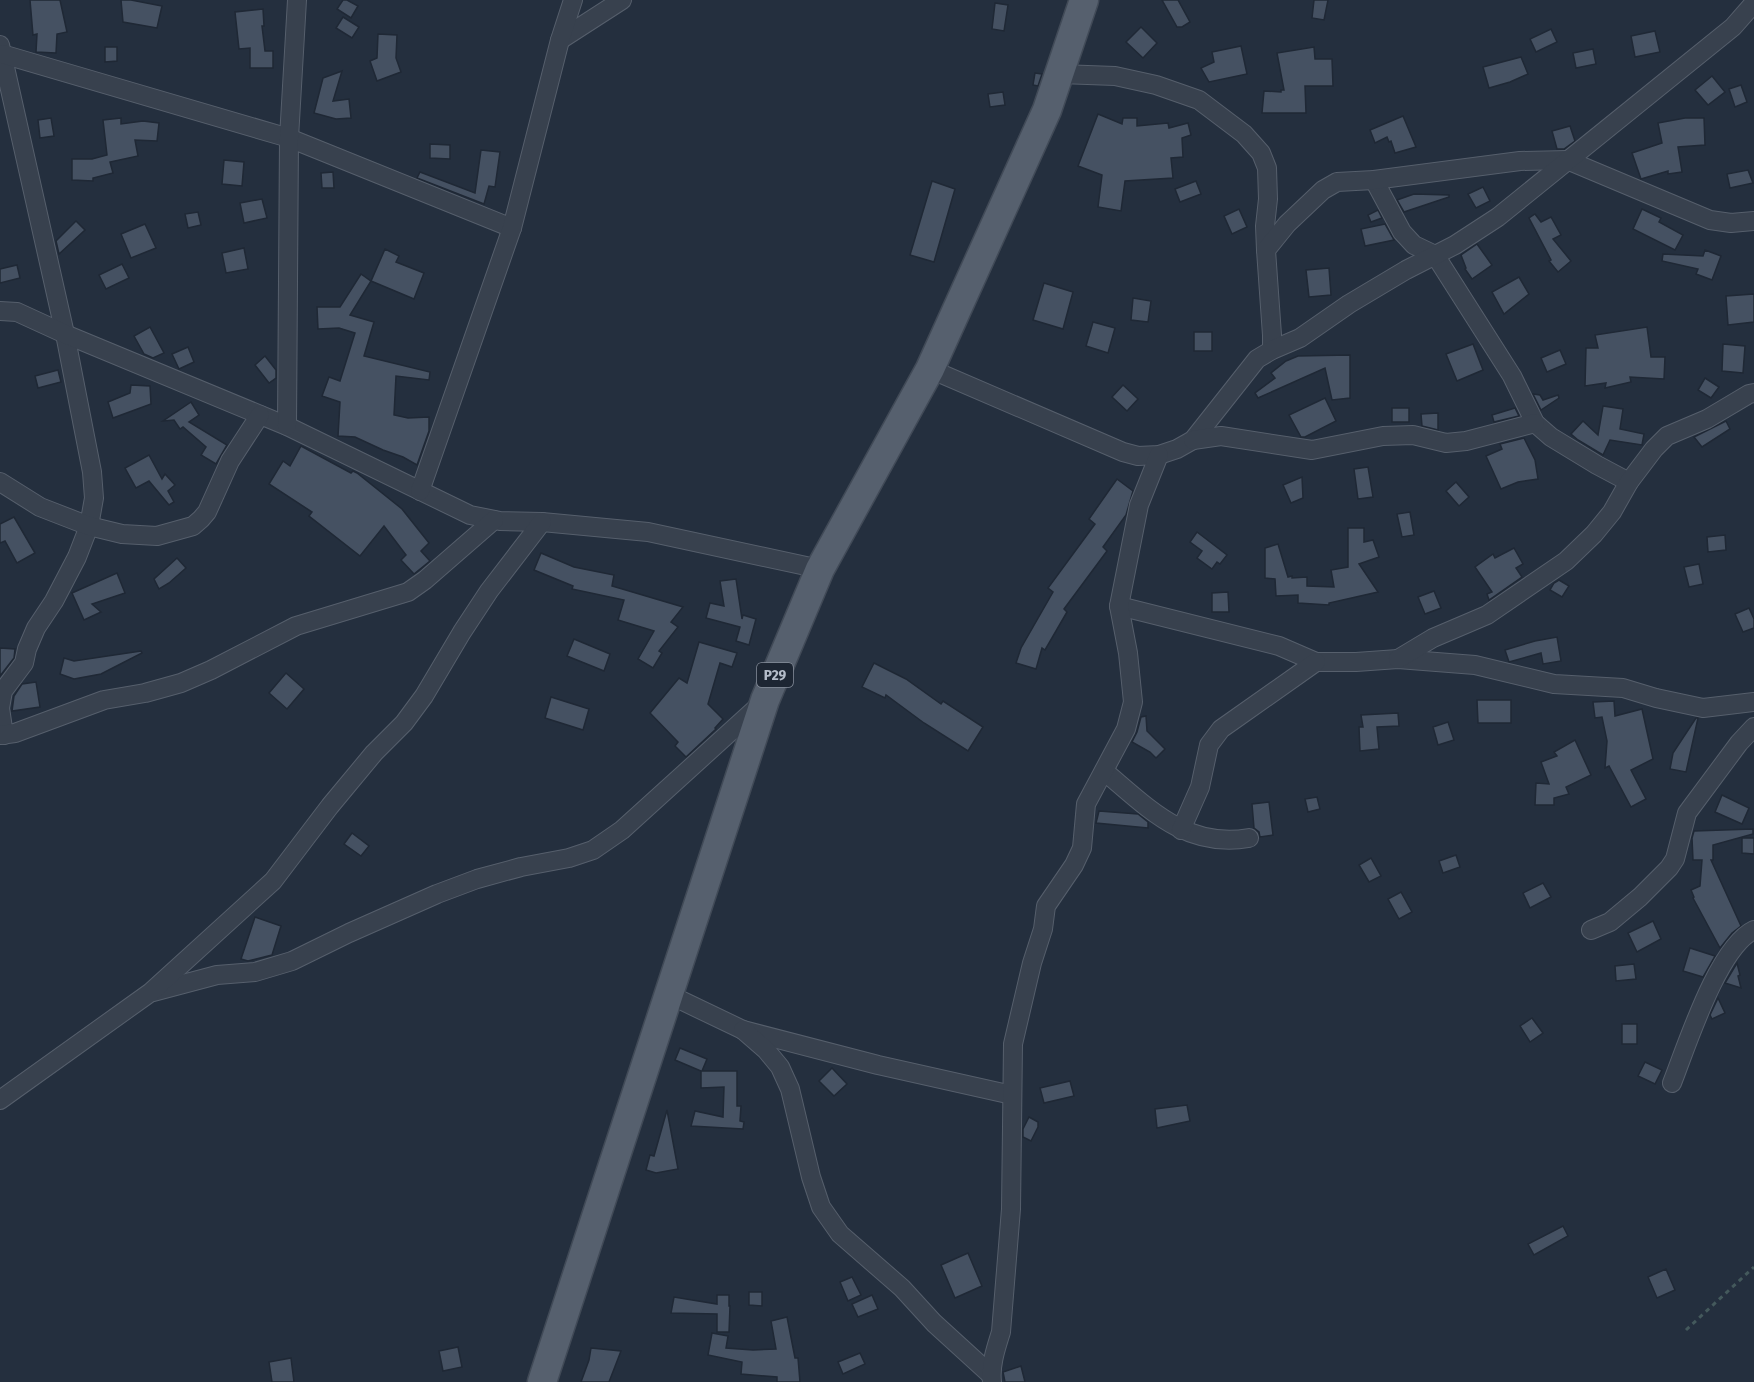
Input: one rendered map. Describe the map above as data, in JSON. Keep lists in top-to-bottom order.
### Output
{
  "streets": {
    "main road": ["P29"]
  }
}
